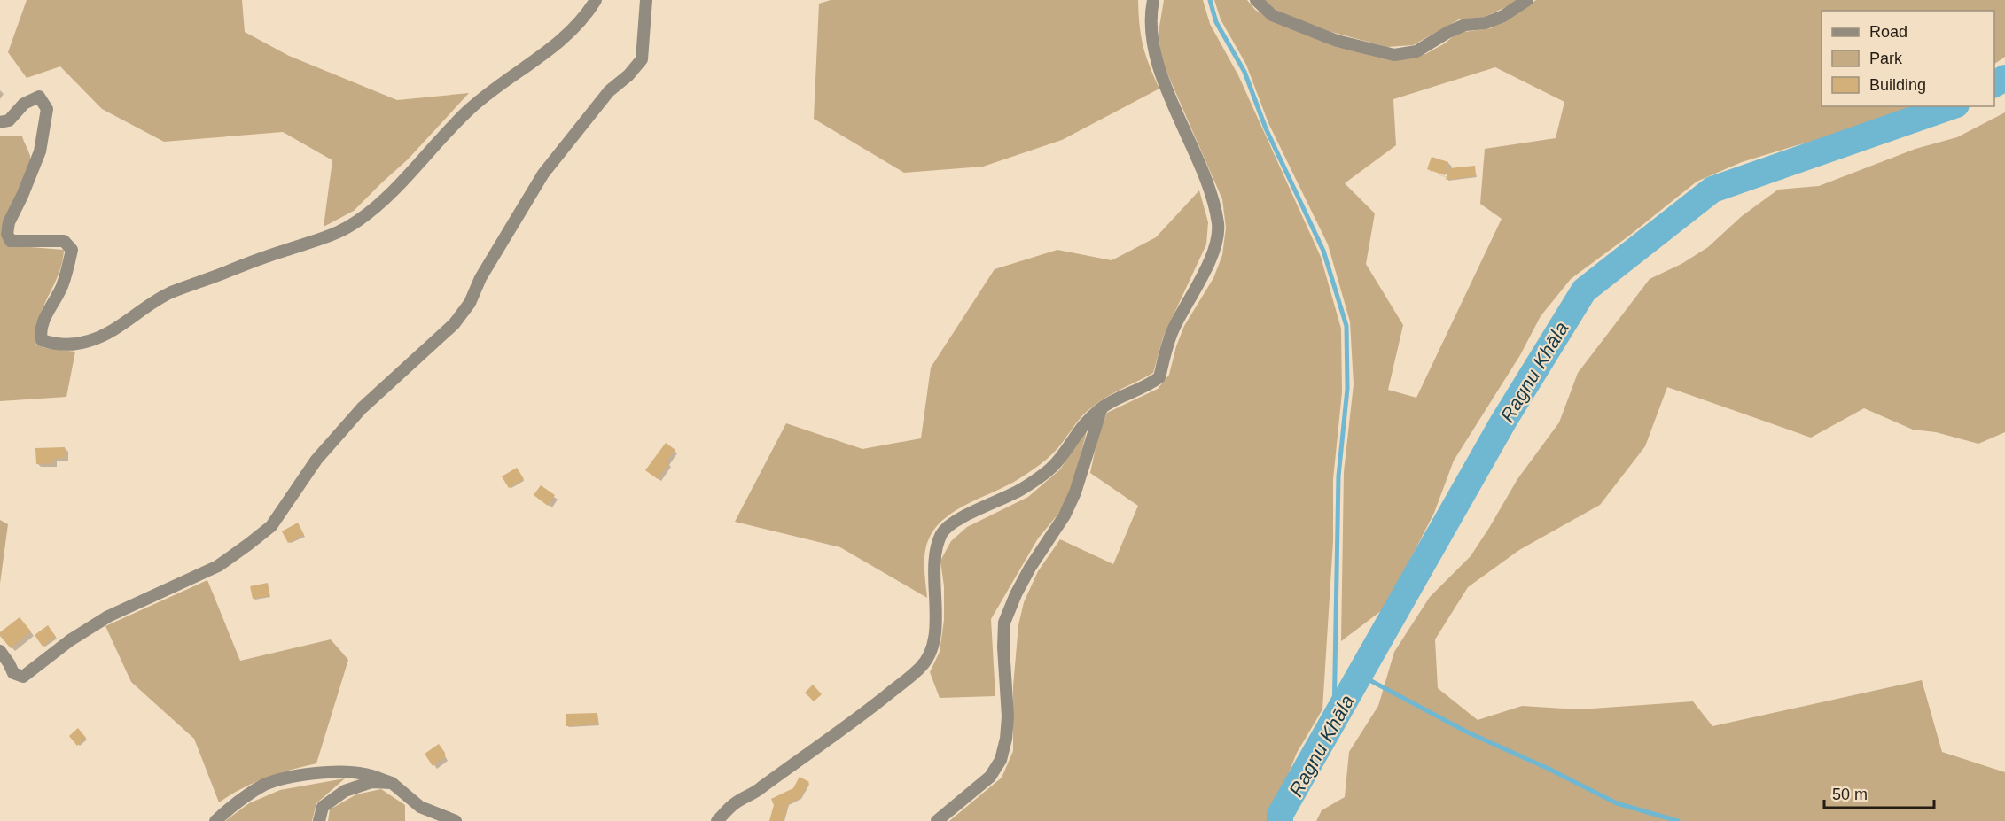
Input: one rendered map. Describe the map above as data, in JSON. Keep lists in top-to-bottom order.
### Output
{
  "water": ["Ragnu Khāla"],
  "legend": ["Road", "Park", "Building"],
  "scale_bar": "50 m"
}
